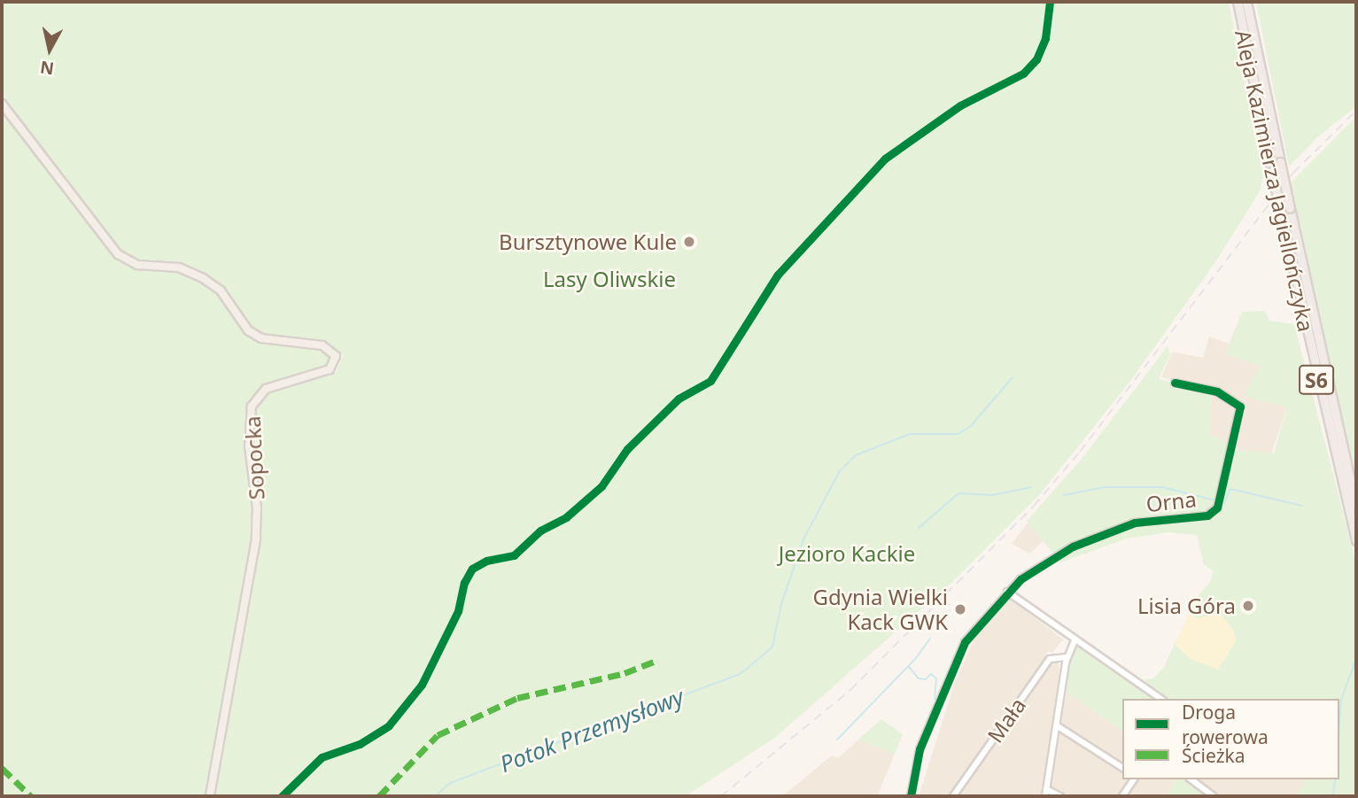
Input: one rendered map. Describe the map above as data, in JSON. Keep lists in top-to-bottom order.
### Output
{
  "streets": {
    "highway": ["Aleja Kazimierza Jagiellończyka", "S6"],
    "main road": ["Sopocka"],
    "street": ["Orna", "Mała"]
  },
  "water": ["Potok Przemysłowy"],
  "parks": ["Lasy Oliwskie", "Jezioro Kackie"],
  "places": ["Bursztynowe Kule", "Lisia Góra", "Gdynia Wielki Kack GWK"],
  "legend": ["Droga rowerowa", "Ścieżka"],
  "north": "bottom"
}
